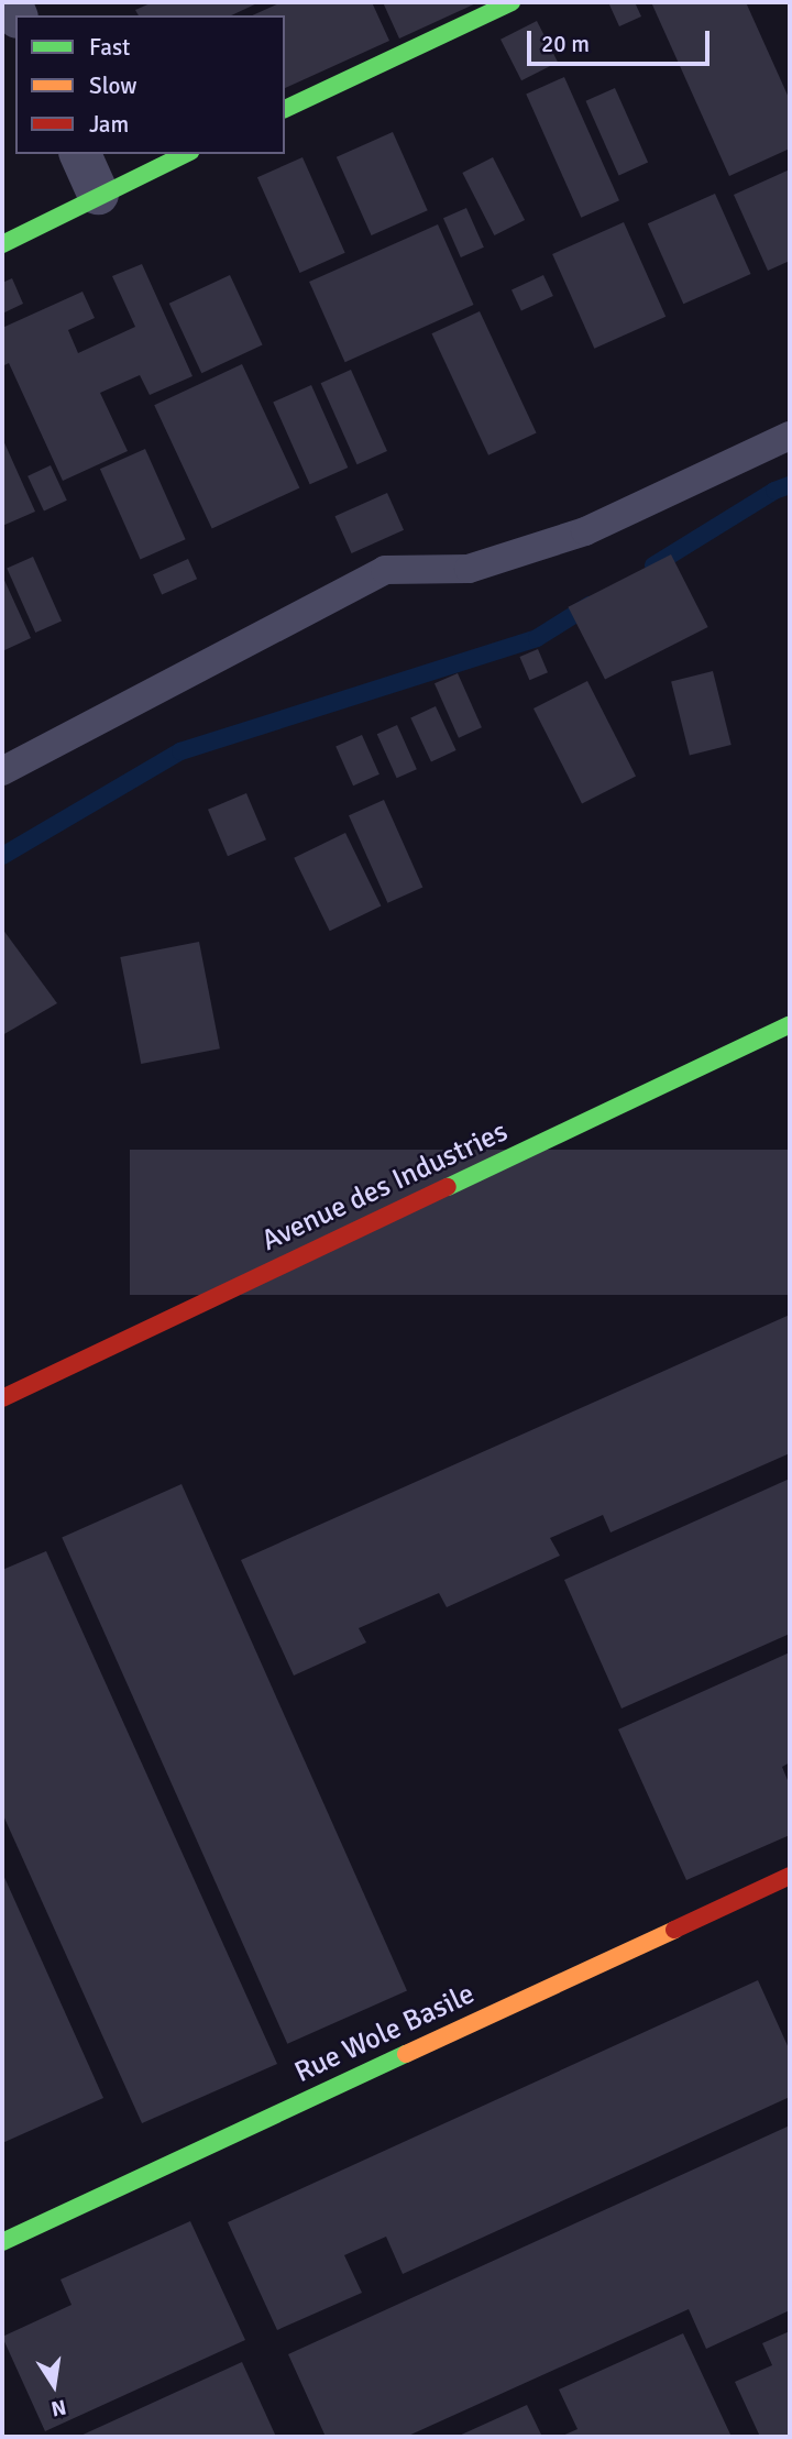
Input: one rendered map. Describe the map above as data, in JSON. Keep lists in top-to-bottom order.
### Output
{
  "streets": {
    "street": ["Avenue des Industries", "Rue Wole Basile"]
  },
  "legend": ["Fast", "Slow", "Jam"],
  "scale_bar": "20 m",
  "north": "bottom"
}
